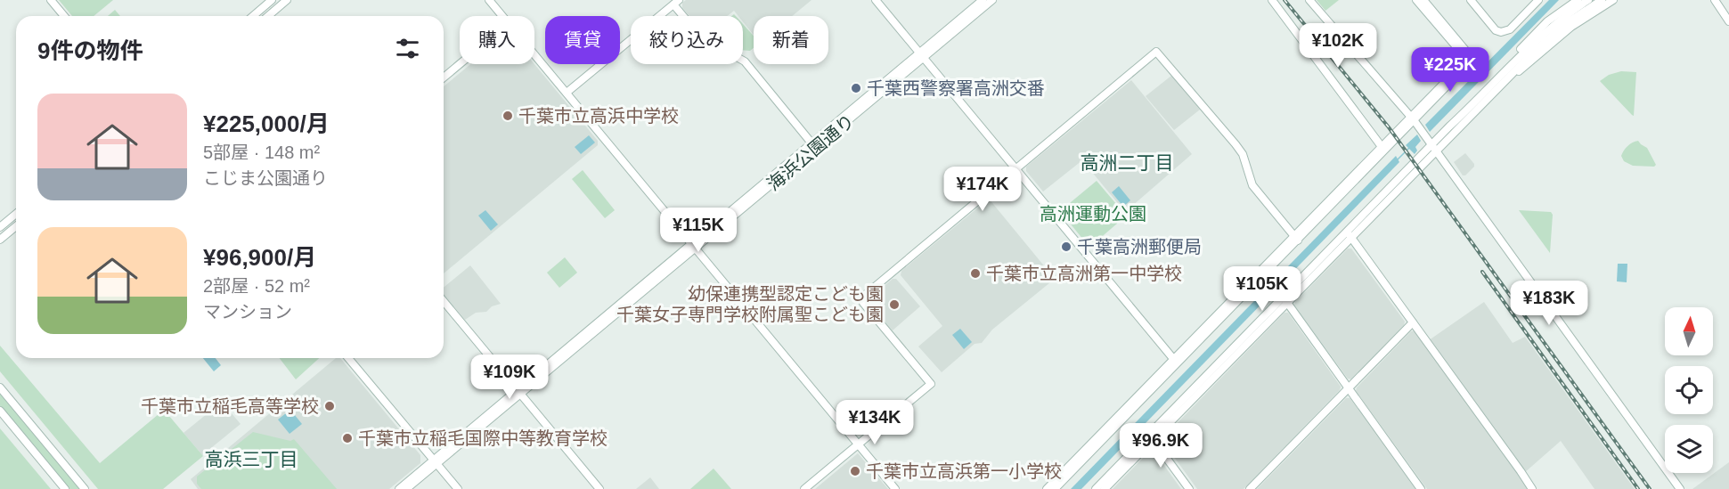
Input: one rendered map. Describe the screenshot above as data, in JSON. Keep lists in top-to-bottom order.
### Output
{
  "streets": {
    "street": ["海浜公園通り"]
  },
  "districts": ["高洲二丁目", "高浜三丁目"],
  "parks": ["高洲運動公園"],
  "places": [
    "千葉西警察署高洲交番",
    "千葉市立高浜中学校",
    "千葉高洲郵便局",
    "千葉市立高洲第一中学校",
    "幼保連携型認定こども園 千葉女子専門学校附属聖こども園",
    "千葉市立稲毛高等学校",
    "千葉市立稲毛国際中等教育学校",
    "千葉市立高浜第一小学校"
  ],
  "north": "top",
  "page": {
    "chip": [
      "購入",
      "賃貸",
      "絞り込み",
      "新着"
    ],
    "heading": "9件の物件",
    "price": [
      "¥102K",
      "¥225K",
      "¥174K",
      "¥115K",
      "¥105K",
      "¥183K",
      "¥109K",
      "¥134K",
      "¥96.9K"
    ],
    "list": [
      {
        "name": "¥225,000/月",
        "note": "5部屋 · 148 m² · こじま公園通り"
      },
      {
        "name": "¥96,900/月",
        "note": "2部屋 · 52 m² · マンション"
      }
    ]
  }
}
